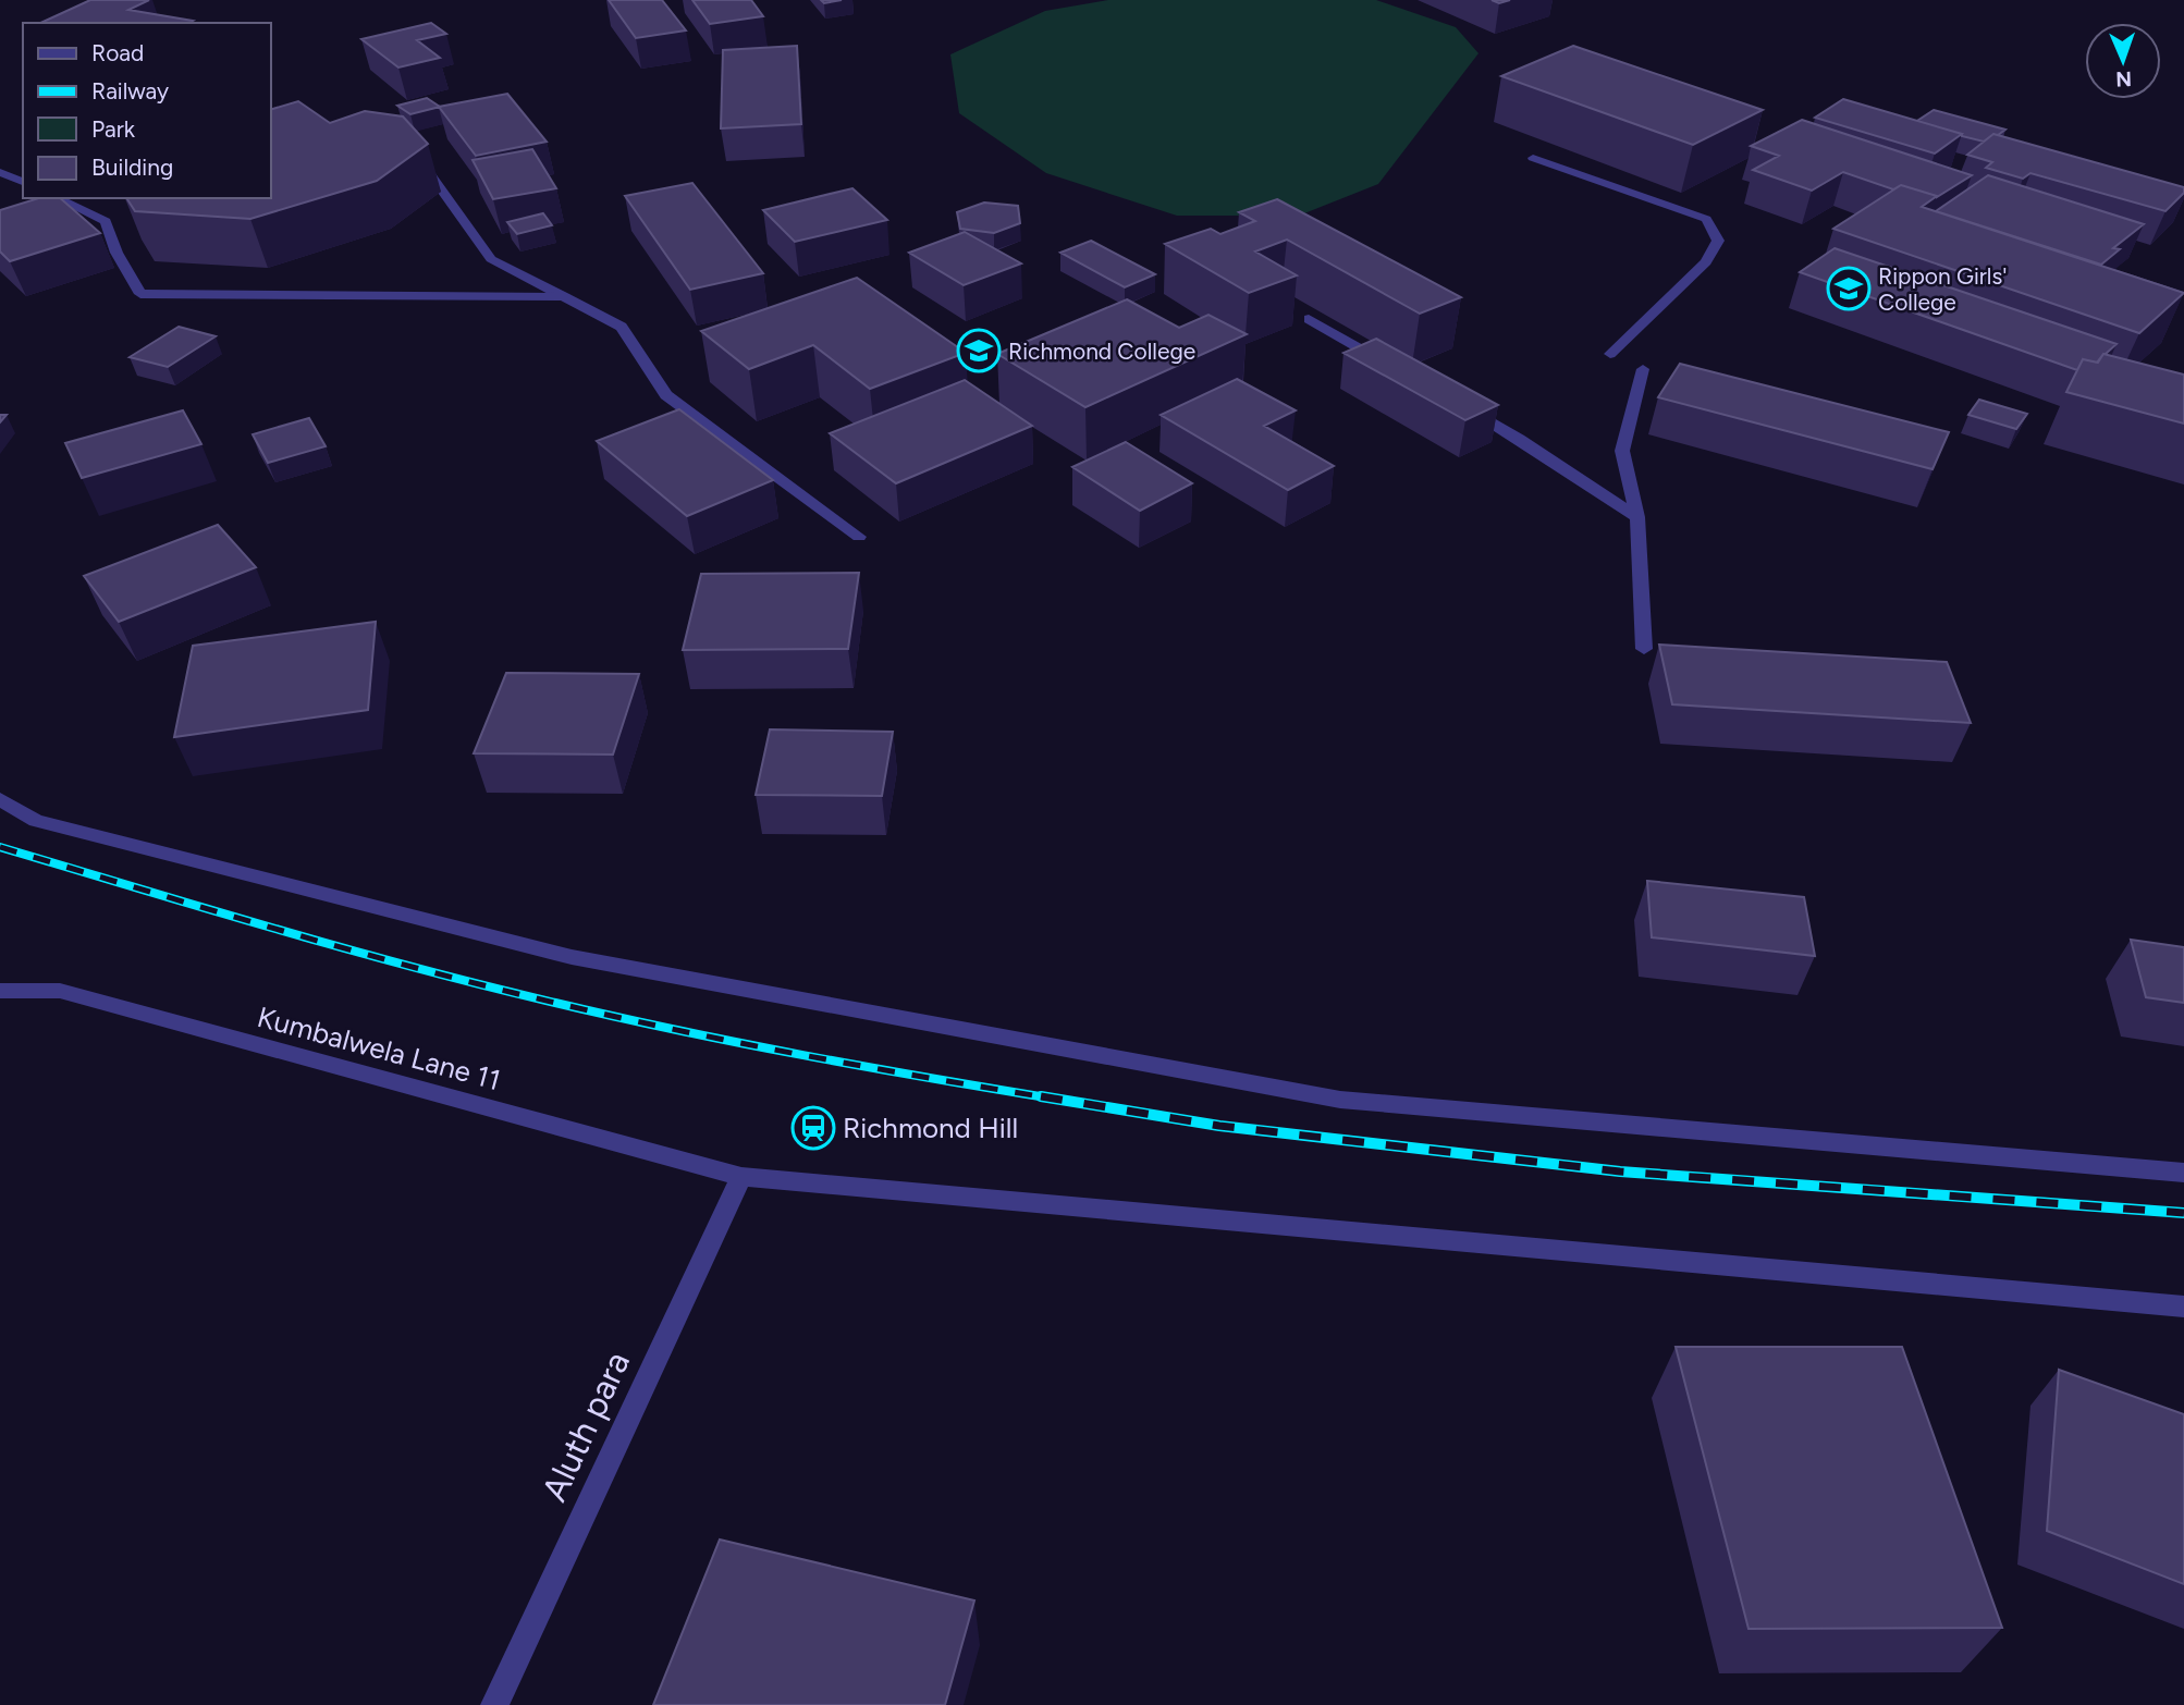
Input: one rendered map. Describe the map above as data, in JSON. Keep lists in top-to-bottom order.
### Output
{
  "streets": {
    "street": ["Kumbalwela Lane 11", "Aluth para"]
  },
  "crossings": [
    ["Kumbalwela Lane 11", "Aluth para"]
  ],
  "places": {
    "school or university": ["Rippon Girls' College", "Richmond College"],
    "station": ["Richmond Hill"]
  },
  "legend": [
    "Road",
    "Railway",
    "Park",
    "Building"
  ],
  "north": "bottom"
}
